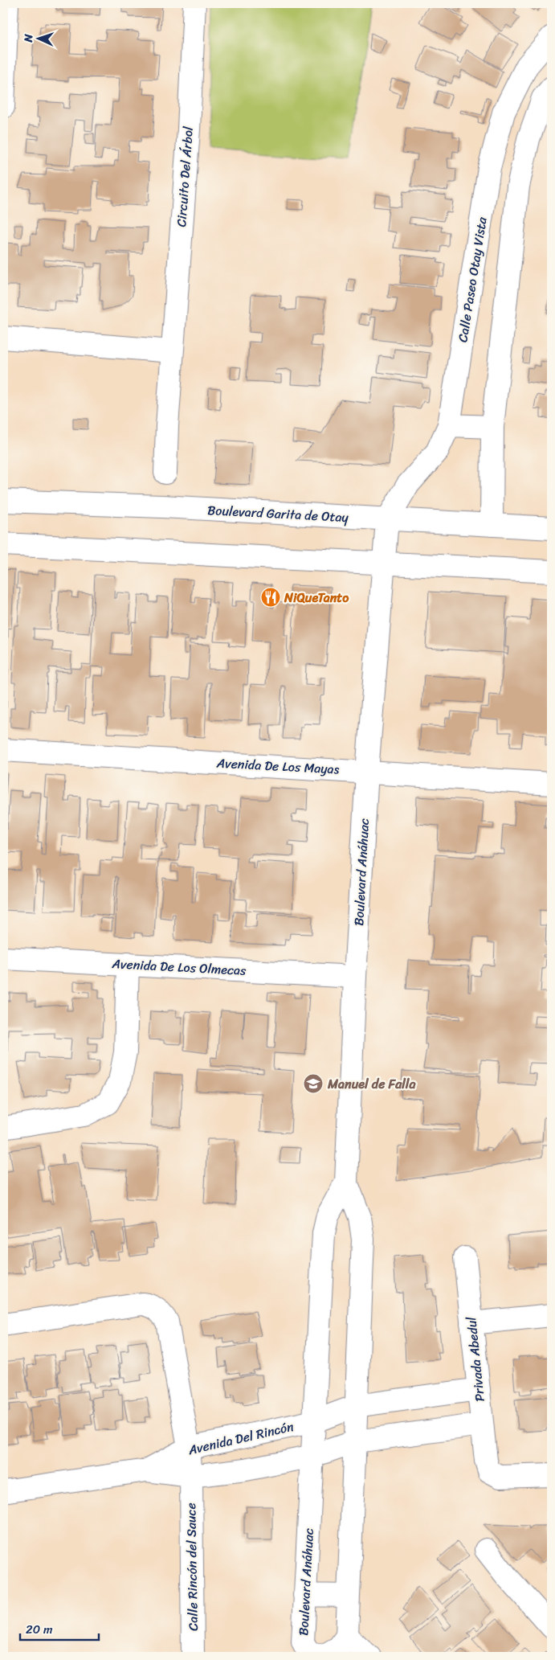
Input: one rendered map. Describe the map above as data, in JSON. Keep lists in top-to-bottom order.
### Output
{
  "streets": {
    "street": [
      "Circuito Del Árbol",
      "Calle Paseo Otay Vista",
      "Boulevard Garita de Otay",
      "Avenida De Los Mayas",
      "Boulevard Anáhuac",
      "Avenida De Los Olmecas",
      "Privada Abedul",
      "Avenida Del Rincón",
      "Calle Rincón del Sauce"
    ]
  },
  "crossings": [
    ["Calle Paseo Otay Vista", "Boulevard Garita de Otay"],
    ["Calle Paseo Otay Vista", "Boulevard Anáhuac"],
    ["Boulevard Garita de Otay", "Boulevard Anáhuac"],
    ["Avenida De Los Mayas", "Boulevard Anáhuac"],
    ["Boulevard Anáhuac", "Avenida De Los Olmecas"],
    ["Boulevard Anáhuac", "Avenida Del Rincón"],
    ["Privada Abedul", "Avenida Del Rincón"],
    ["Avenida Del Rincón", "Calle Rincón del Sauce"]
  ],
  "places": {
    "restaurant": ["NiQueTanto"],
    "school or university": ["Manuel de Falla"]
  },
  "scale_bar": "20 m",
  "north": "left"
}
